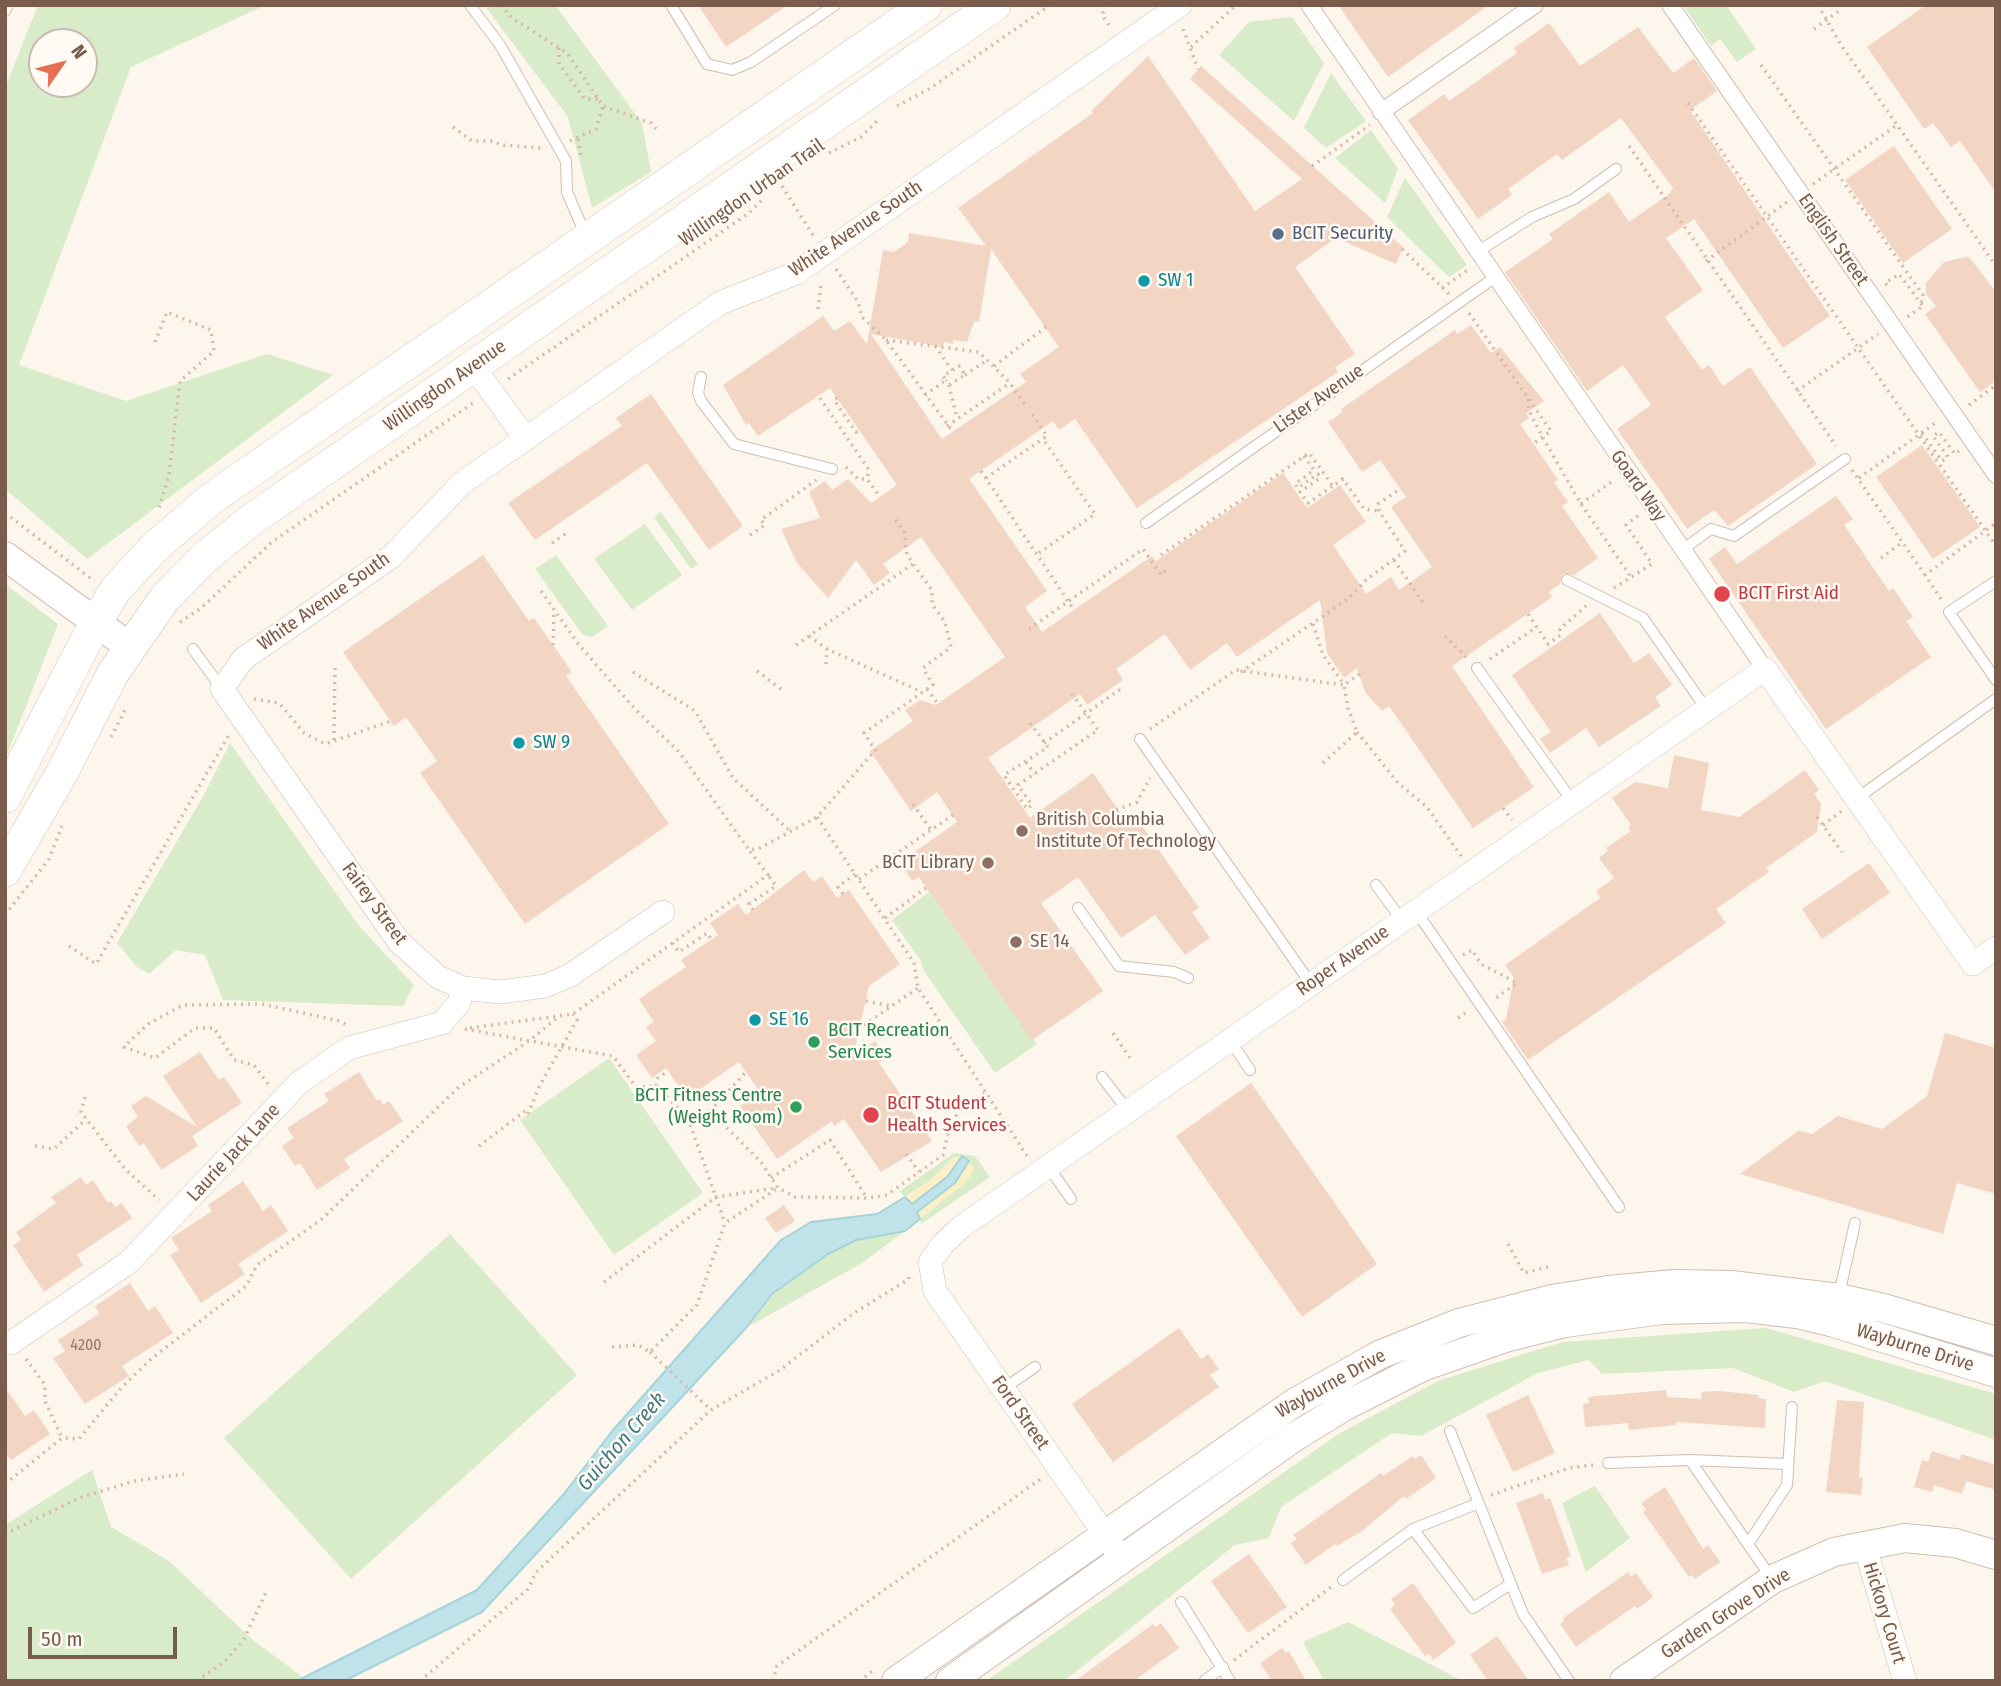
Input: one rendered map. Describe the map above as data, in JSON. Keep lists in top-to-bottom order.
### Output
{
  "streets": {
    "main road": ["Willingdon Avenue"],
    "street": [
      "White Avenue South",
      "English Street",
      "Goard Way",
      "Fairey Street",
      "Roper Avenue",
      "Laurie Jack Lane",
      "Wayburne Drive",
      "Ford Street",
      "Hickory Court",
      "Garden Grove Drive"
    ],
    "lane": ["Lister Avenue"],
    "path": ["Willingdon Urban Trail"]
  },
  "crossings": [
    ["White Avenue South", "Fairey Street"],
    ["Lister Avenue", "Goard Way"],
    ["Goard Way", "Roper Avenue"],
    ["Roper Avenue", "Ford Street"],
    ["Wayburne Drive", "Ford Street"],
    ["Hickory Court", "Garden Grove Drive"]
  ],
  "water": ["Guichon Creek"],
  "places": [
    "BCIT Security",
    "SW 1",
    "BCIT First Aid",
    "SW 9",
    "British Columbia Institute Of Technology",
    "BCIT Library",
    "SE 14",
    "SE 16",
    "BCIT Recreation Services",
    "BCIT Fitness Centre (Weight Room)",
    "BCIT Student Health Services"
  ],
  "house_numbers": ["4200"],
  "scale_bar": "50 m",
  "north": "top right"
}
